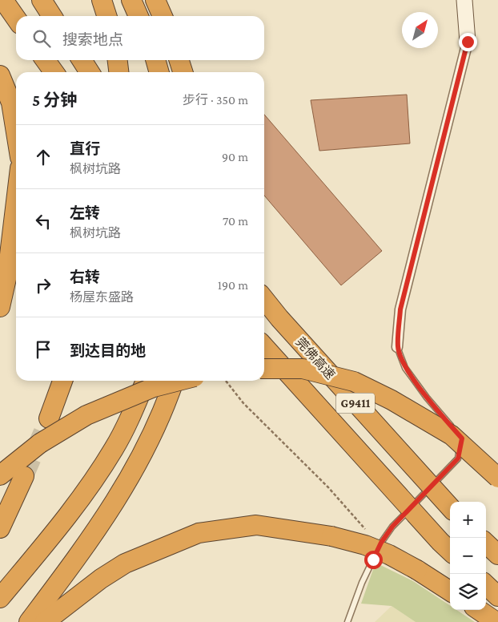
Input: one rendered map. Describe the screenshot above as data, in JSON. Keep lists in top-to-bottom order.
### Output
{
  "streets": {
    "highway": ["莞佛高速", "G9411"]
  },
  "north": "top right",
  "page": {
    "search": "搜索地点",
    "heading": ["5 分钟", "步行 · 350 m"],
    "list": [
      ["直行", "枫树坑路", "90 m"],
      ["左转", "枫树坑路", "70 m"],
      ["右转", "杨屋东盛路", "190 m"],
      "到达目的地"
    ],
    "map_buttons": ["+", "−"]
  }
}
